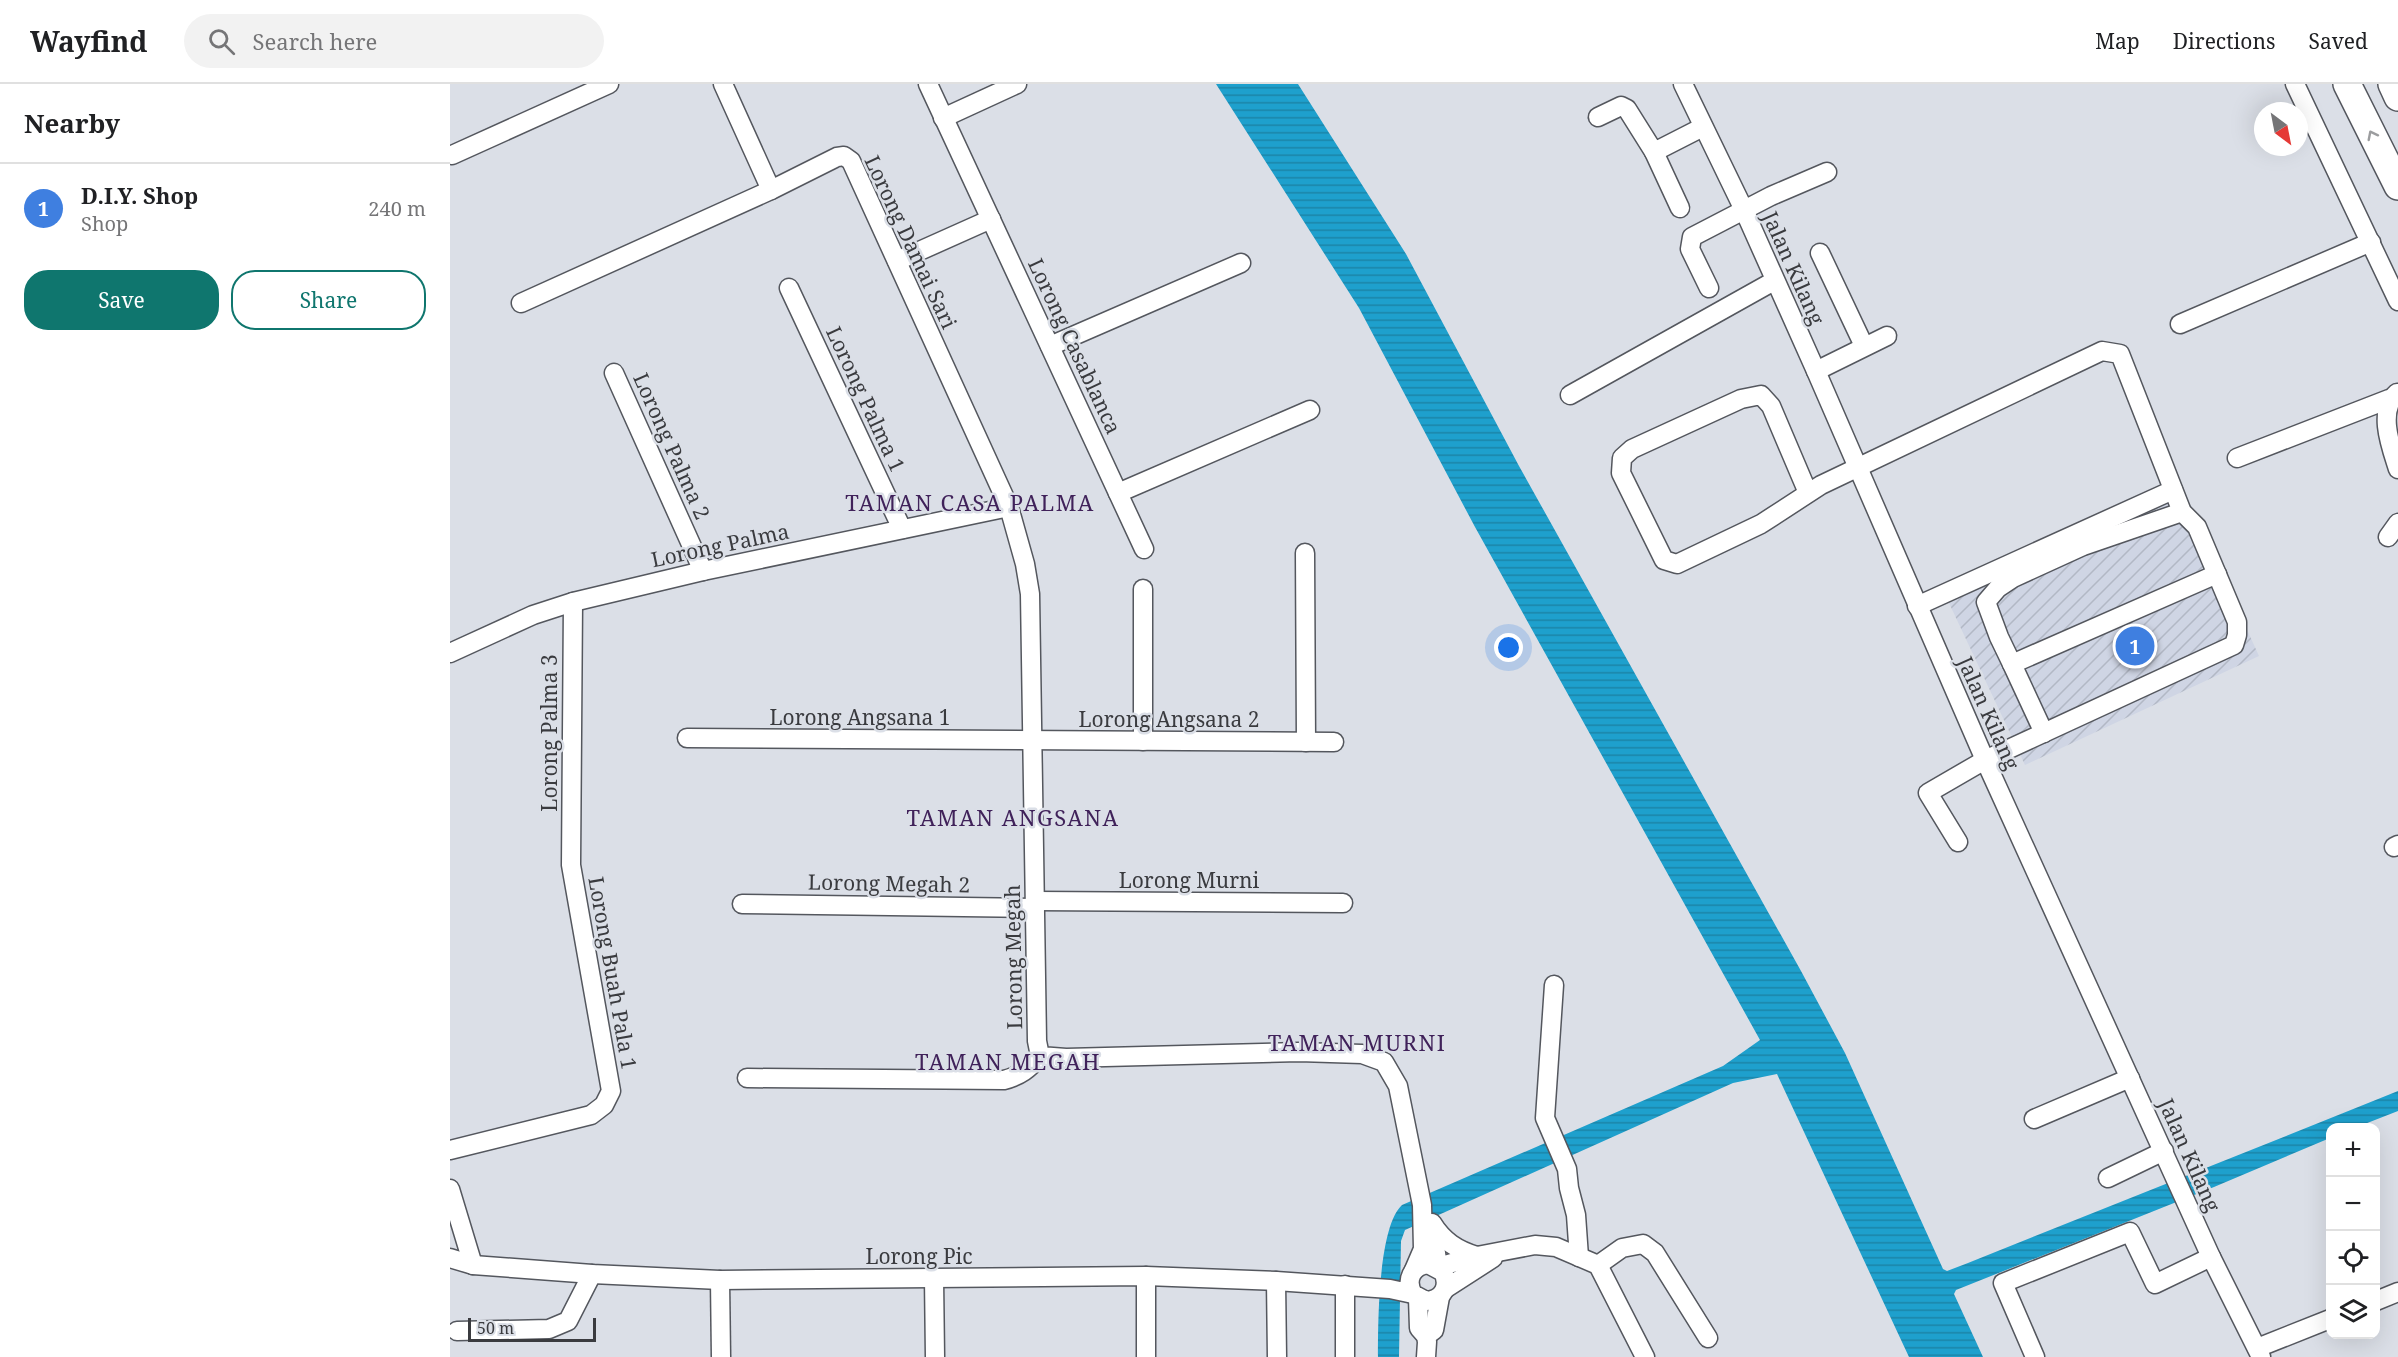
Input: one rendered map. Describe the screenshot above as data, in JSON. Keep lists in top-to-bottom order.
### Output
{
  "streets": {
    "street": [
      "Lorong Damai Sari",
      "Jalan Kilang",
      "Lorong Casablanca",
      "Lorong Palma 1",
      "Lorong Palma 2",
      "Lorong Palma",
      "Lorong Angsana 1",
      "Lorong Angsana 2",
      "Lorong Palma 3",
      "Lorong Murni",
      "Lorong Megah 2",
      "Lorong Megah",
      "Lorong Buah Pala 1",
      "Lorong Pic"
    ]
  },
  "crossings": [
    ["Lorong Damai Sari", "Lorong Palma"],
    ["Lorong Damai Sari", "Lorong Megah"],
    ["Lorong Palma 1", "Lorong Palma"],
    ["Lorong Palma 2", "Lorong Palma"],
    ["Lorong Palma", "Lorong Palma 3"],
    ["Lorong Palma", "Lorong Megah"],
    ["Lorong Angsana 1", "Lorong Angsana 2"],
    ["Lorong Angsana 1", "Lorong Megah"],
    ["Lorong Angsana 2", "Lorong Megah"],
    ["Lorong Palma 3", "Lorong Buah Pala 1"],
    ["Lorong Murni", "Lorong Megah 2"],
    ["Lorong Murni", "Lorong Megah"],
    ["Lorong Megah 2", "Lorong Megah"],
    ["Lorong Megah", "Lorong Pic"]
  ],
  "districts": [
    "TAMAN CASA PALMA",
    "TAMAN ANGSANA",
    "TAMAN MURNI",
    "TAMAN MEGAH"
  ],
  "scale_bar": "50 m",
  "north": "bottom right",
  "page": {
    "header": "Wayfind",
    "search": "Search here",
    "nav": ["Map", "Directions", "Saved"],
    "heading": "Nearby",
    "list": [
      {
        "mark": "1",
        "name": "D.I.Y. Shop",
        "note": "Shop",
        "value": "240 m"
      }
    ],
    "buttons": ["Save", "Share"],
    "pins": "1",
    "map_buttons": ["+", "−"],
    "scale": "50 m"
  }
}
